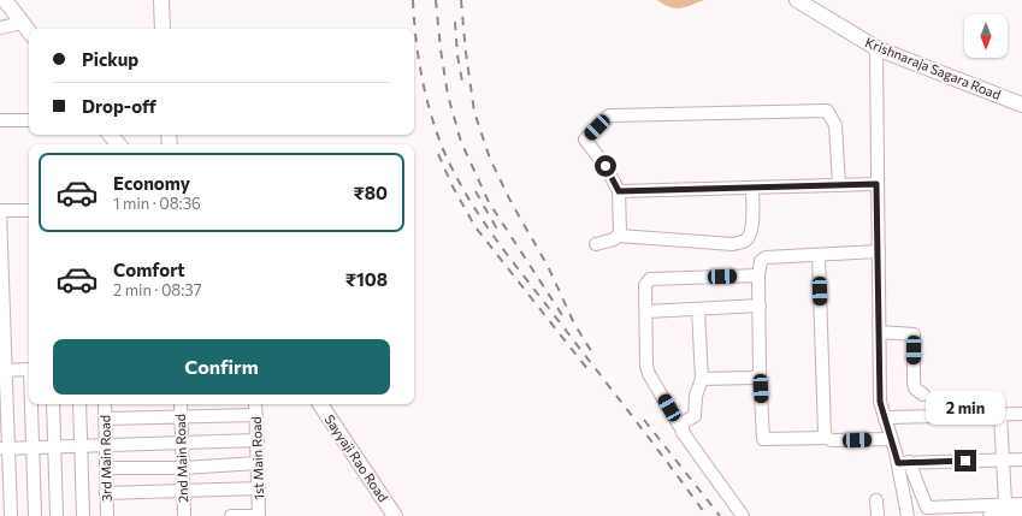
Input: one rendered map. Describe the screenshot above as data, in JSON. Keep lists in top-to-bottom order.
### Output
{
  "streets": {
    "main road": ["Krishnaraja Sagara Road", "Sayyaji Rao Road"],
    "street": ["3rd Main Road", "2nd Main Road", "1st Main Road"]
  },
  "north": "bottom",
  "page": {
    "banner": ["Pickup", "Drop-off"],
    "list": [
      {
        "name": "Economy",
        "note": "1 min · 08:36",
        "value": "₹80"
      },
      {
        "name": "Comfort",
        "note": "2 min · 08:37",
        "value": "₹108"
      }
    ],
    "buttons": "Confirm",
    "bubble": "2 min"
  }
}
